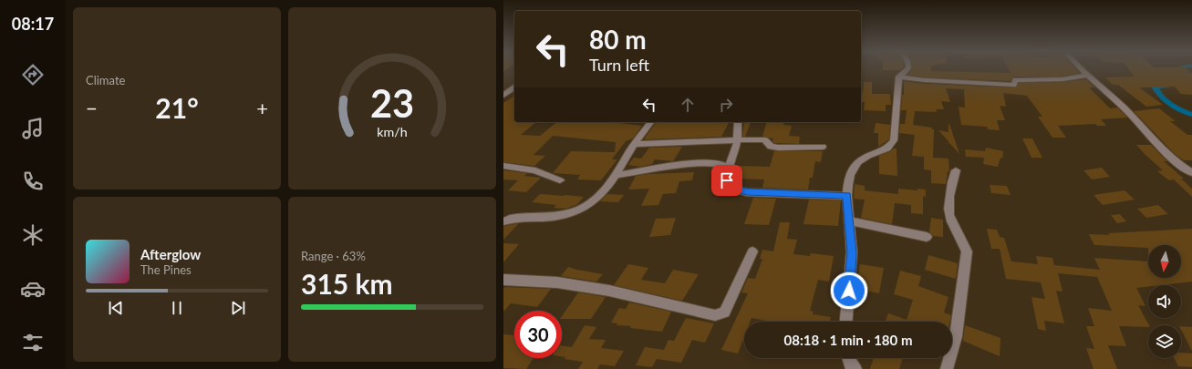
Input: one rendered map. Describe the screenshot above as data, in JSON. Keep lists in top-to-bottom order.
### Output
{
  "north": "bottom",
  "page": {
    "tabs": "08:17",
    "tile": [
      "Climate",
      ["Range · 63%", "315 km"]
    ],
    "turn": ["80 m", "Turn left"],
    "heat": ["−", "21°", "+"],
    "song": ["Afterglow", "The Pines"],
    "limit": "30",
    "trip": "08:18 · 1 min · 180 m",
    "gauge": ["23", "km/h"]
  }
}
